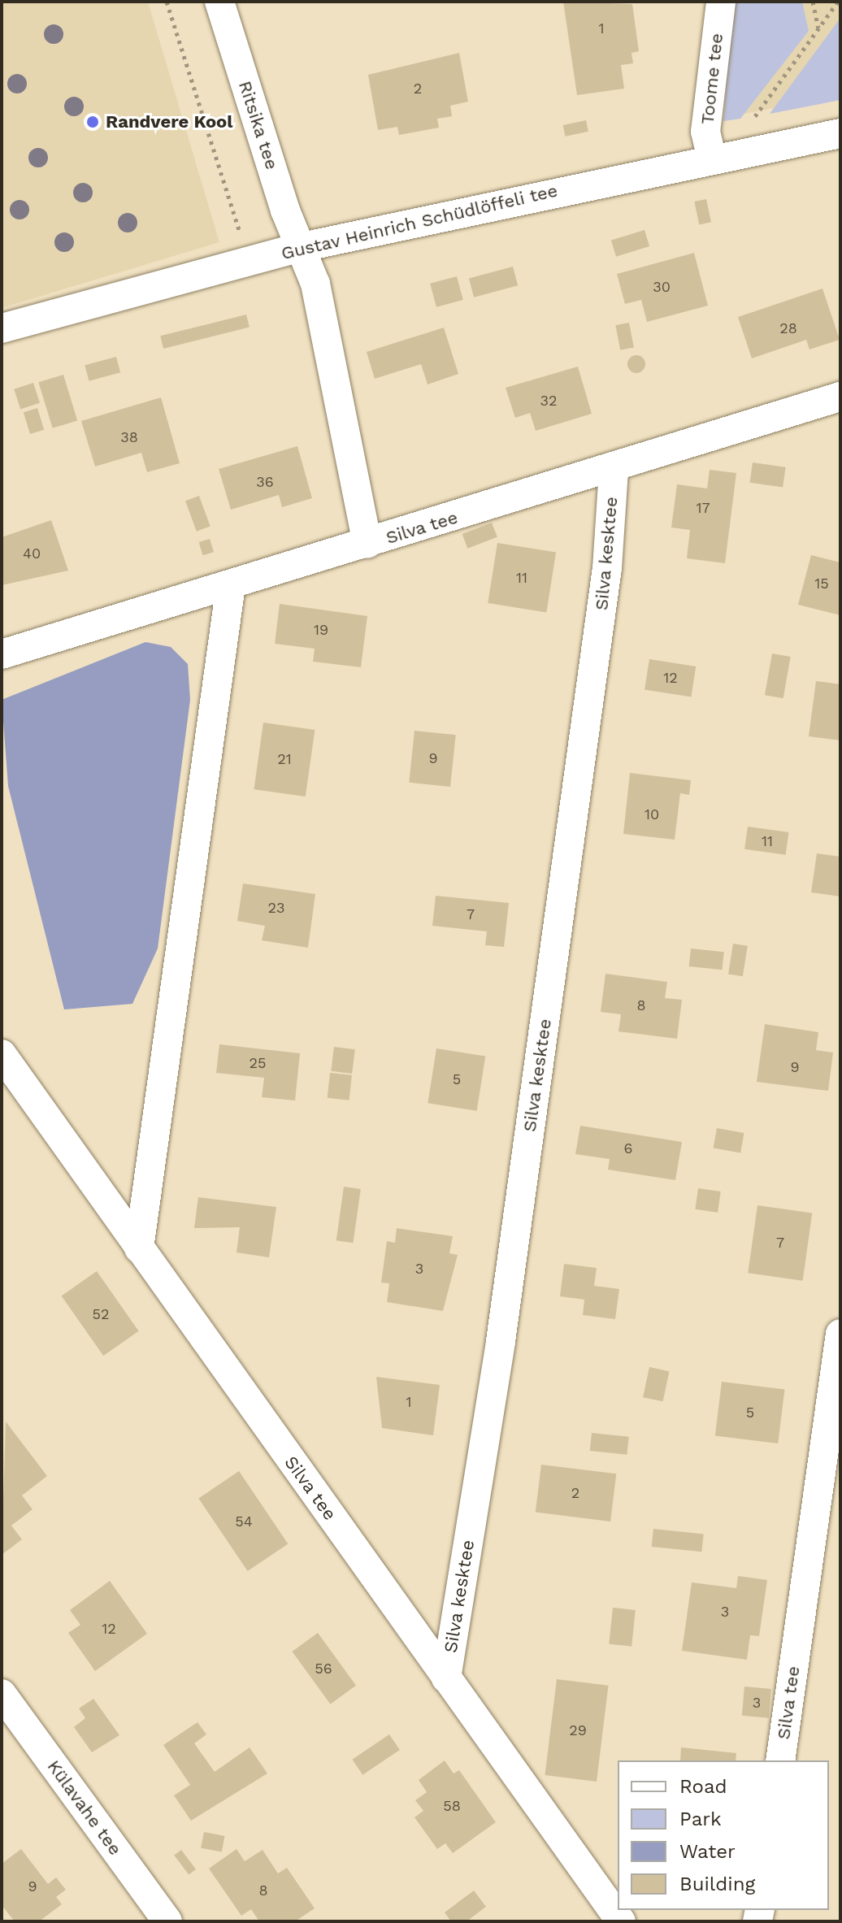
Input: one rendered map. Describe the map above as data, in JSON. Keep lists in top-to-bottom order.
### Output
{
  "streets": {
    "street": [
      "Toome tee",
      "Ritsika tee",
      "Gustav Heinrich Schüdlöffeli tee",
      "Silva tee",
      "Silva kesktee",
      "Külavahe tee"
    ]
  },
  "crossings": [
    ["Toome tee", "Gustav Heinrich Schüdlöffeli tee"],
    ["Ritsika tee", "Gustav Heinrich Schüdlöffeli tee"],
    ["Ritsika tee", "Silva tee"],
    ["Silva tee", "Silva kesktee"]
  ],
  "places": ["Randvere Kool"],
  "house_numbers": [
    "1",
    "2",
    "30",
    "28",
    "32",
    "38",
    "36",
    "17",
    "40",
    "11",
    "15",
    "19",
    "12",
    "9",
    "21",
    "10",
    "11",
    "23",
    "7",
    "8",
    "25",
    "9",
    "5",
    "6",
    "7",
    "3",
    "52",
    "1",
    "5",
    "2",
    "54",
    "3",
    "12",
    "56",
    "3",
    "29",
    "58",
    "9",
    "8"
  ],
  "legend": [
    "Road",
    "Park",
    "Water",
    "Building"
  ]
}
